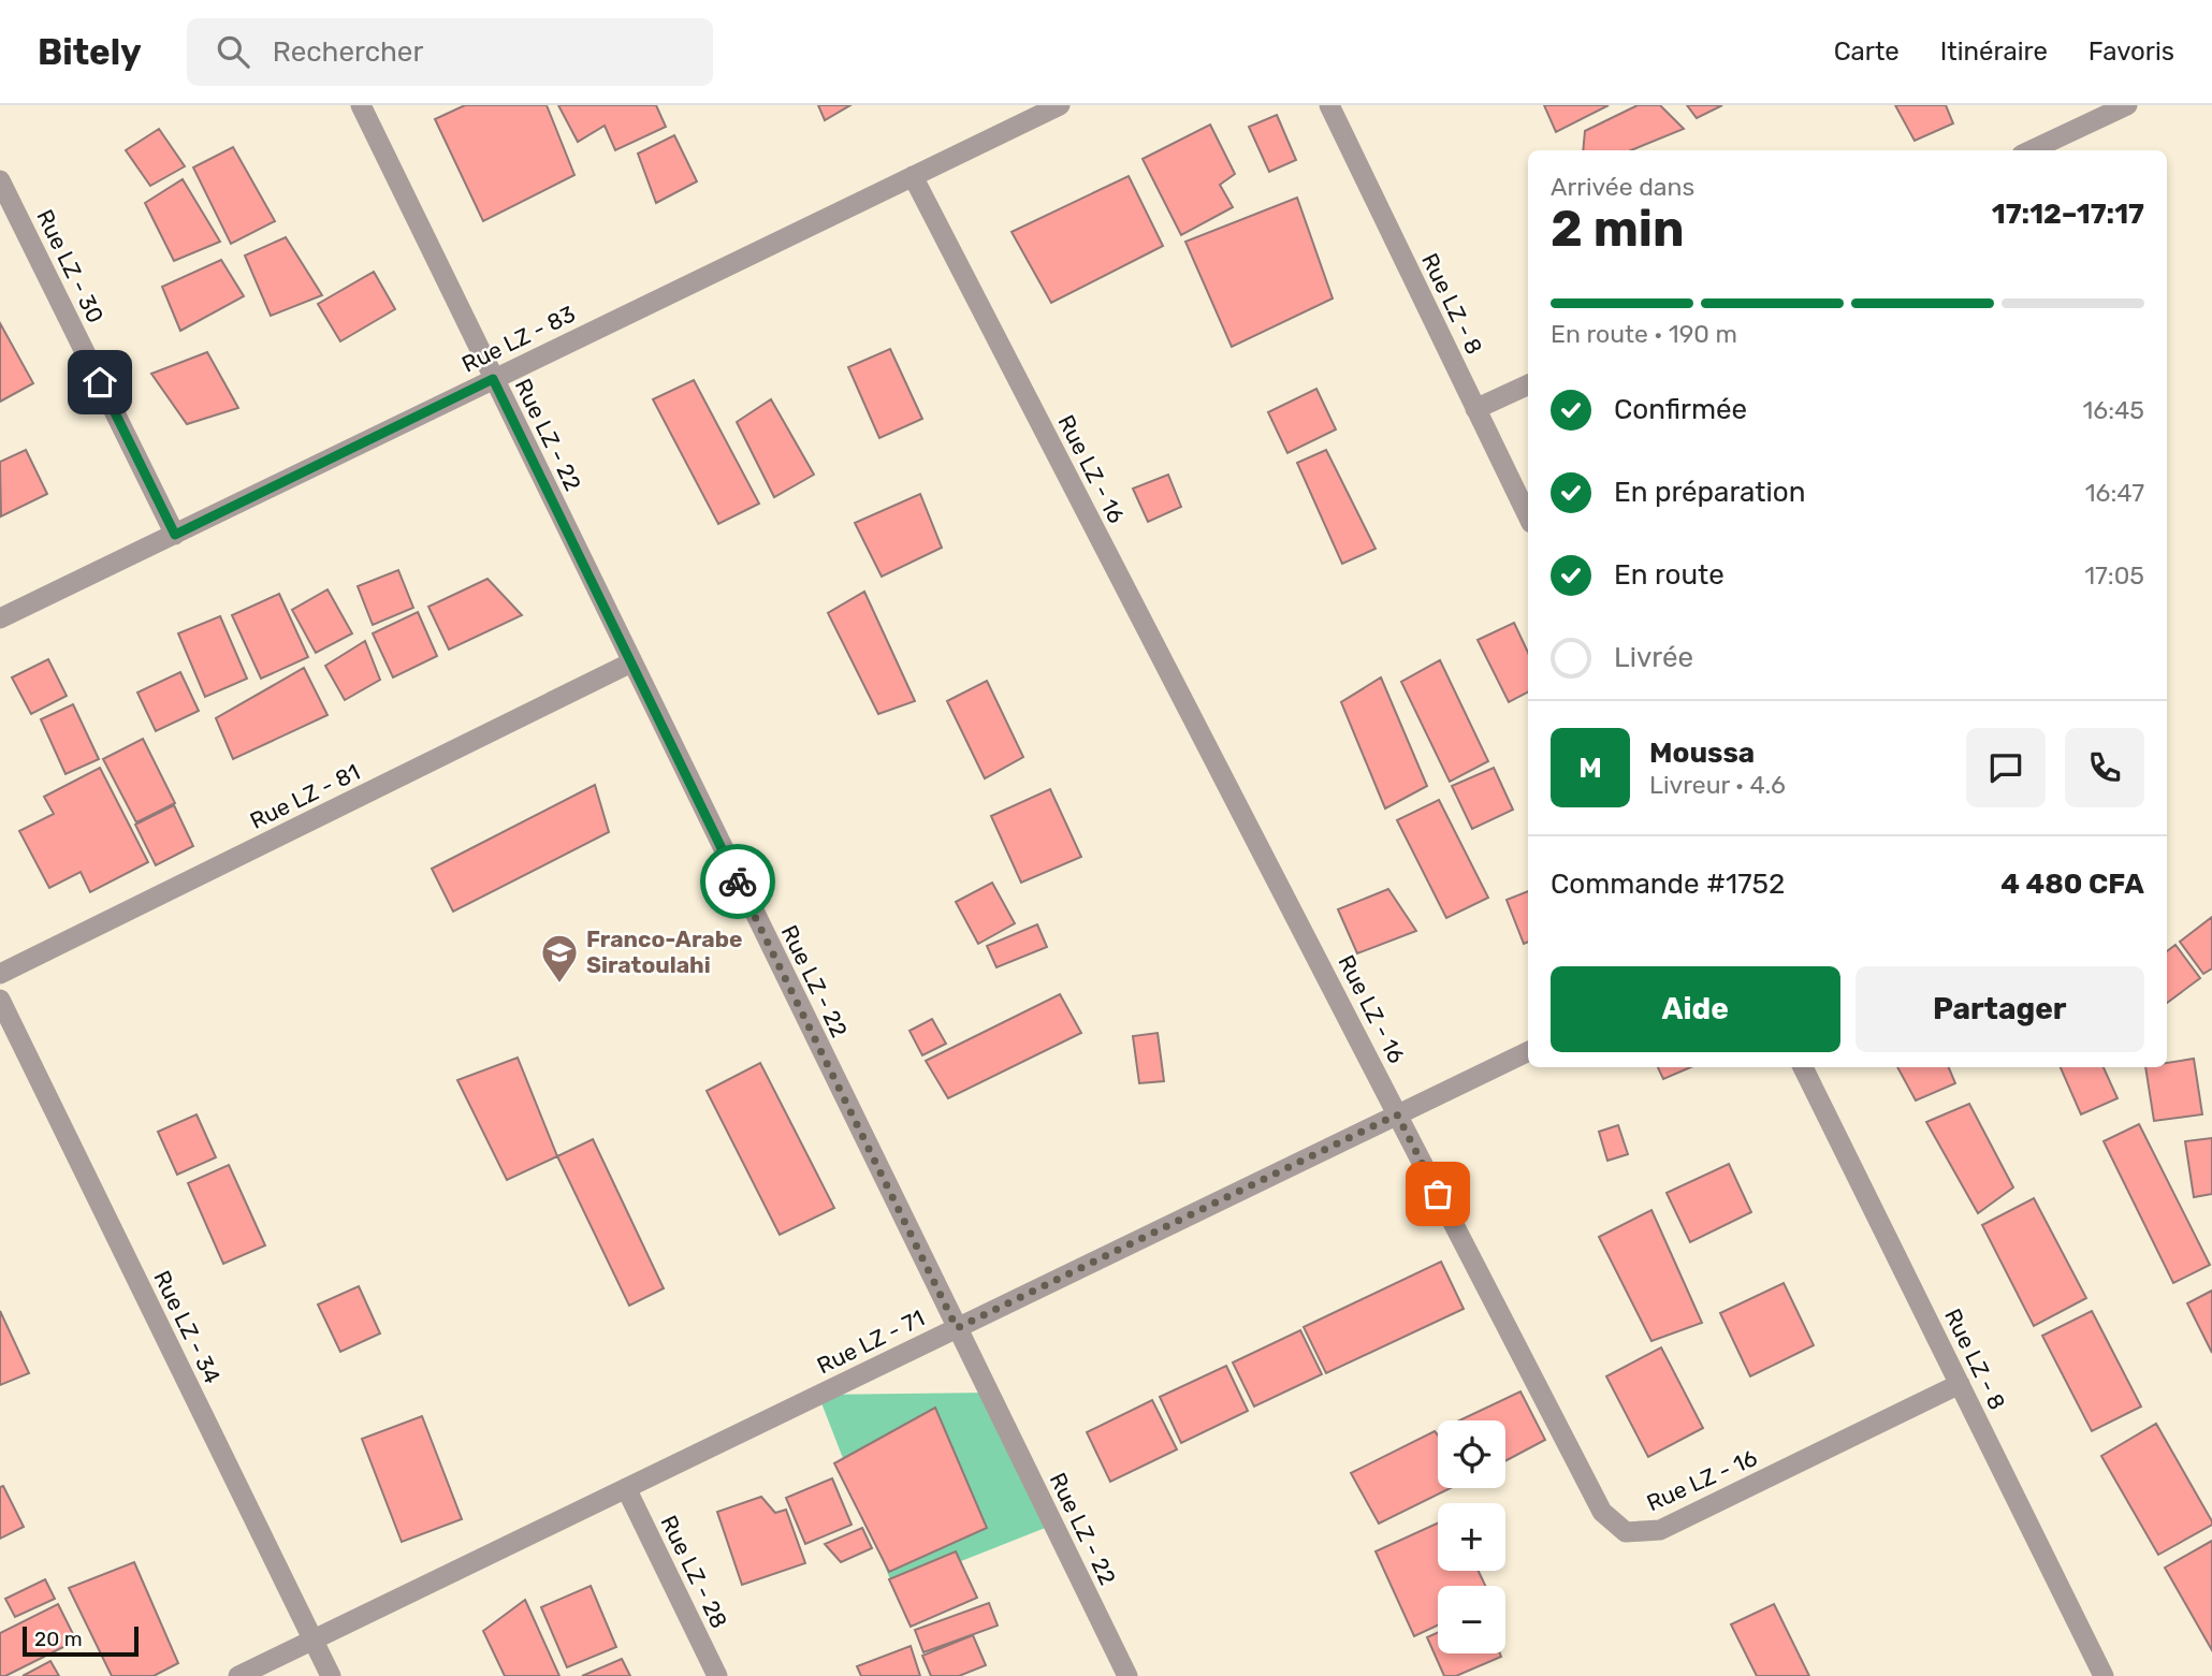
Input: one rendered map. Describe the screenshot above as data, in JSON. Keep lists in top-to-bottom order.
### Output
{
  "streets": {
    "street": [
      "Rue LZ - 30",
      "Rue LZ - 8",
      "Rue LZ - 83",
      "Rue LZ - 22",
      "Rue LZ - 16",
      "Rue LZ - 81",
      "Rue LZ - 34",
      "Rue LZ - 71",
      "Rue LZ - 28"
    ]
  },
  "crossings": [
    ["Rue LZ - 30", "Rue LZ - 83"],
    ["Rue LZ - 8", "Rue LZ - 16"],
    ["Rue LZ - 83", "Rue LZ - 22"],
    ["Rue LZ - 83", "Rue LZ - 16"],
    ["Rue LZ - 22", "Rue LZ - 81"],
    ["Rue LZ - 22", "Rue LZ - 71"],
    ["Rue LZ - 16", "Rue LZ - 71"],
    ["Rue LZ - 34", "Rue LZ - 71"],
    ["Rue LZ - 71", "Rue LZ - 28"]
  ],
  "places": {
    "school or university": ["Franco-Arabe Siratoulahi"]
  },
  "scale_bar": "20 m",
  "page": {
    "header": "Bitely",
    "search": "Rechercher",
    "nav": ["Carte", "Itinéraire", "Favoris"],
    "heading": ["2 min", "Arrivée dans", "17:12–17:17"],
    "panel": [
      "Moussa",
      "Livreur · 4.6",
      "Commande #1752",
      "4 480 CFA"
    ],
    "bar": "En route · 190 m",
    "list": [
      ["Confirmée", "16:45"],
      ["En préparation", "16:47"],
      ["En route", "17:05"],
      "Livrée"
    ],
    "round": "M",
    "buttons": ["Aide", "Partager"],
    "map_buttons": ["+", "−"],
    "scale": "20 m"
  }
}
